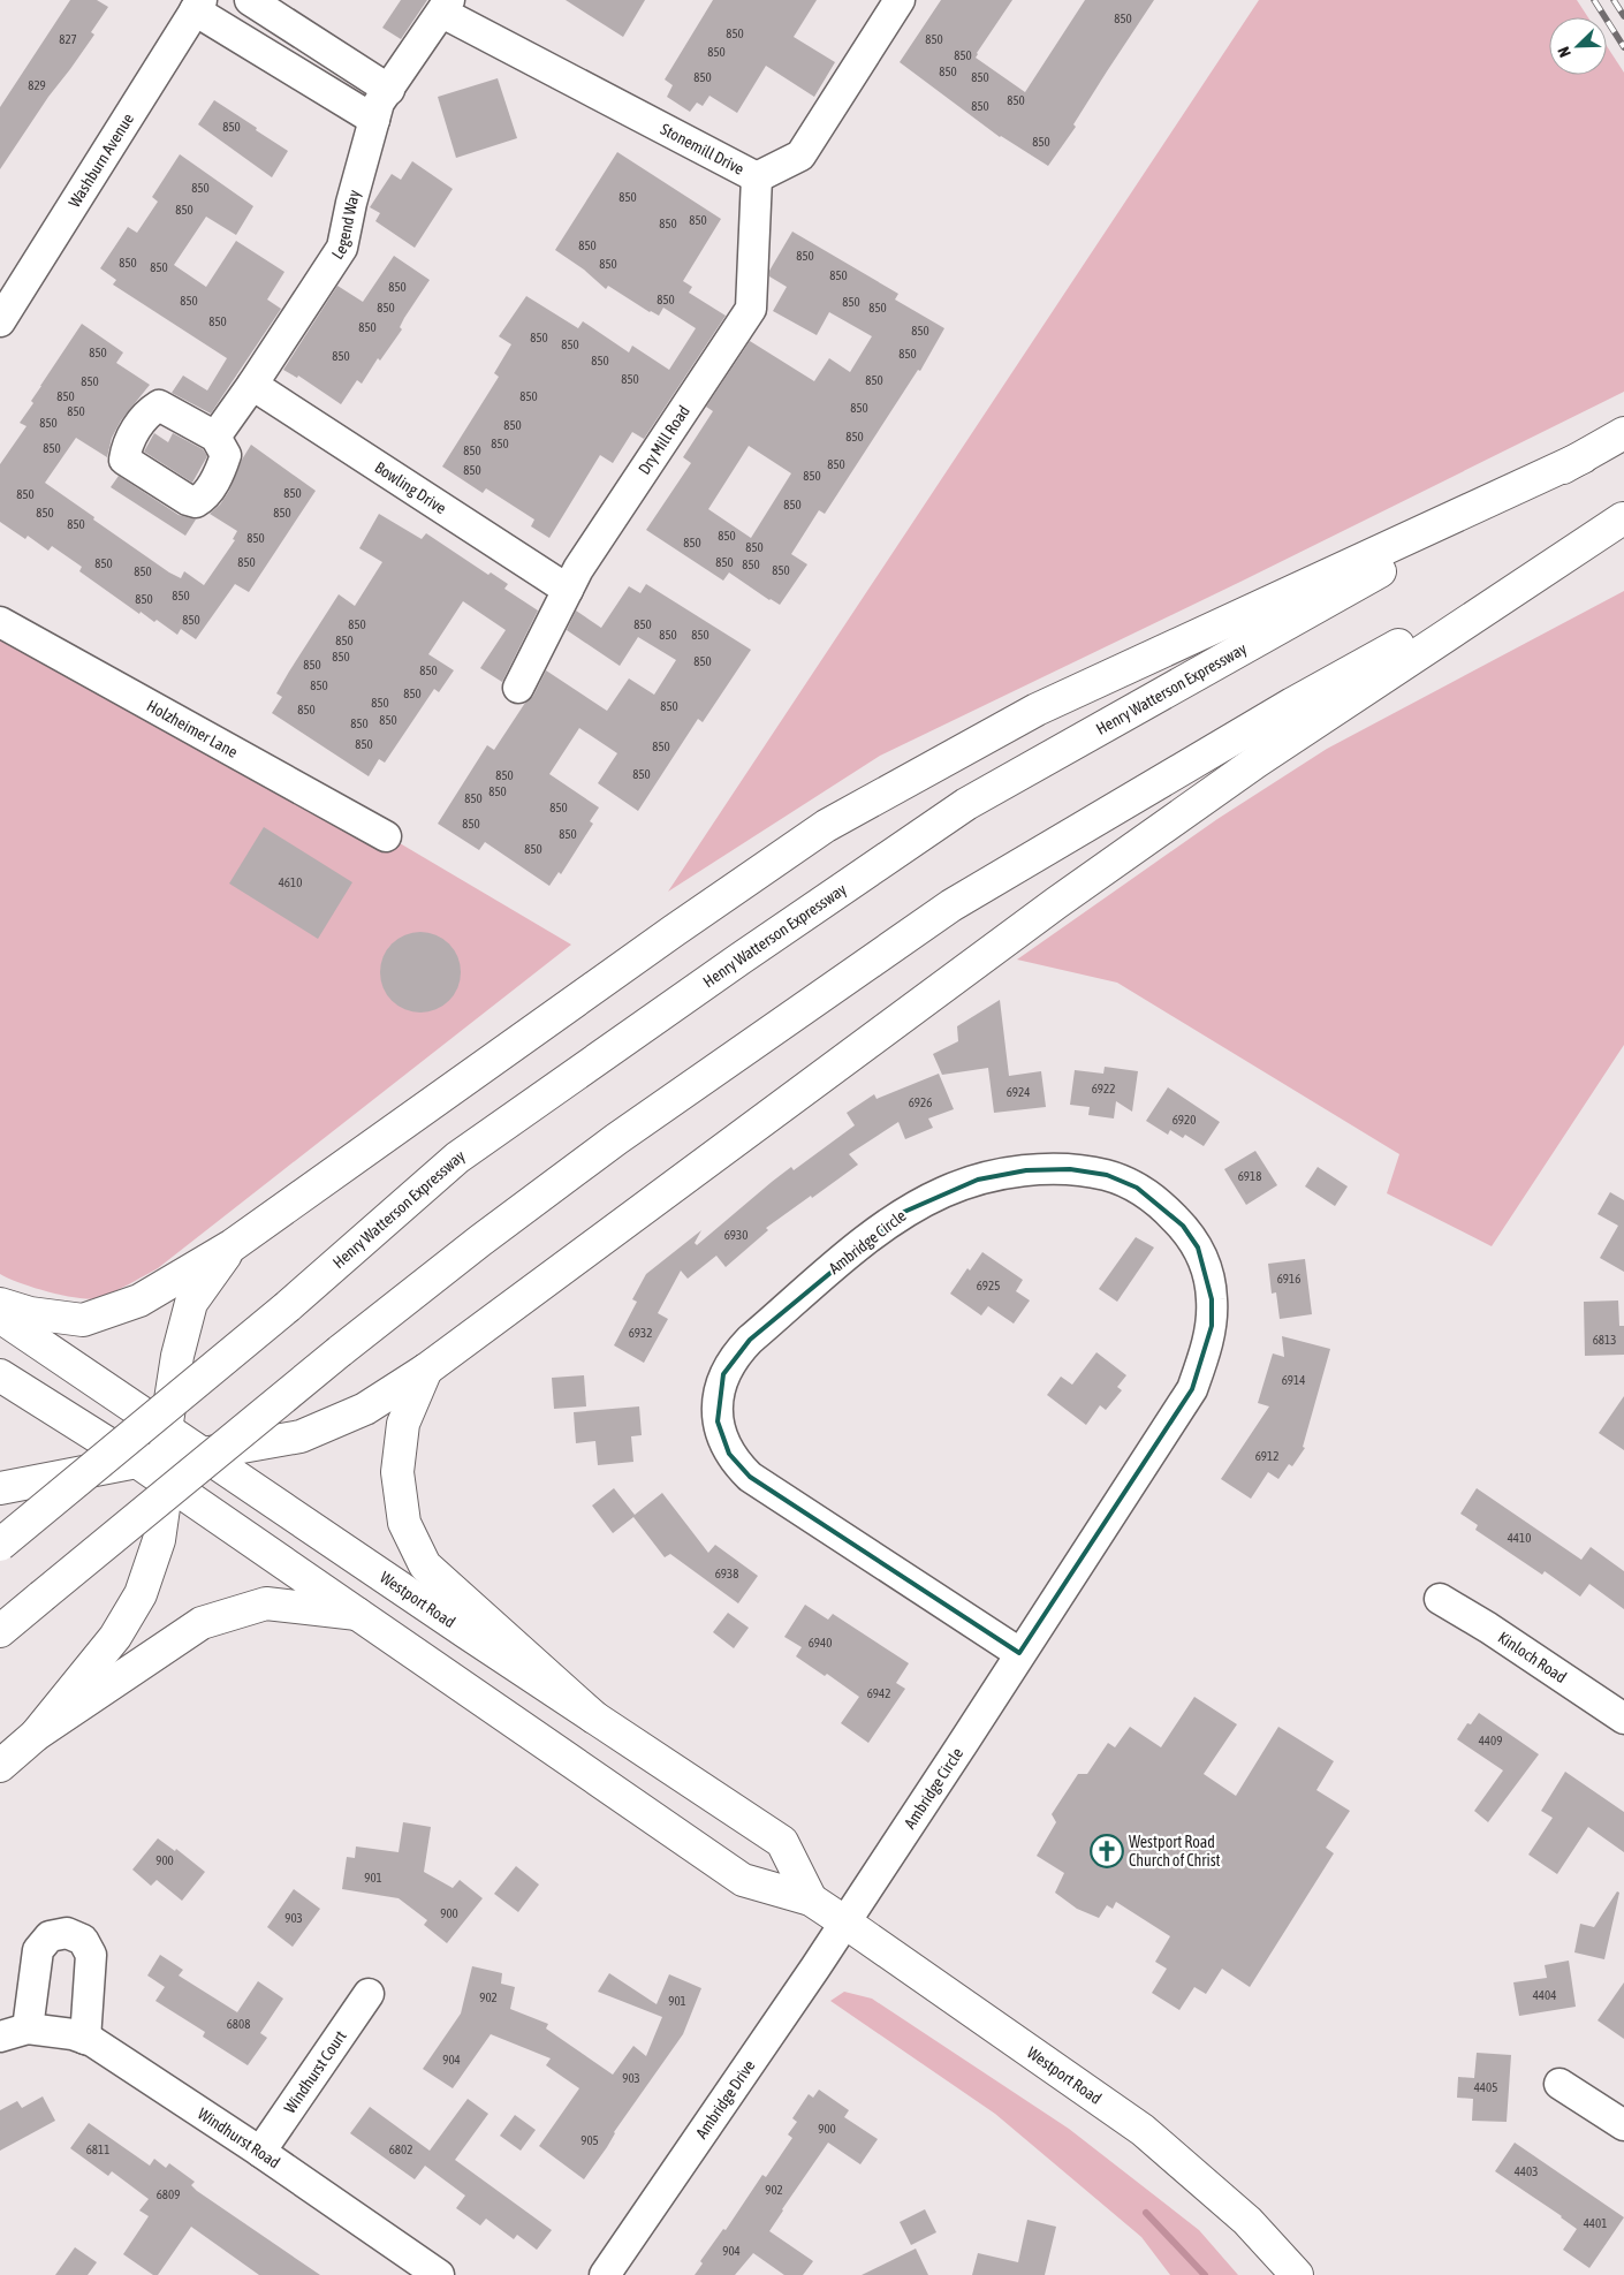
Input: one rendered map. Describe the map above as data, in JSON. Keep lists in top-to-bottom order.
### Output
{
  "streets": {
    "main road": ["Henry Watterson Expressway", "Westport Road"],
    "street": [
      "Stonemill Drive",
      "Washburn Avenue",
      "Legend Way",
      "Dry Mill Road",
      "Bowling Drive",
      "Holzheimer Lane",
      "Ambridge Circle",
      "Kinloch Road",
      "Windhurst Court",
      "Ambridge Drive",
      "Windhurst Road"
    ]
  },
  "crossings": [
    ["Stonemill Drive", "Legend Way"],
    ["Stonemill Drive", "Dry Mill Road"],
    ["Legend Way", "Bowling Drive"],
    ["Dry Mill Road", "Bowling Drive"],
    ["Ambridge Circle", "Westport Road"],
    ["Ambridge Circle", "Ambridge Drive"],
    ["Westport Road", "Ambridge Drive"],
    ["Windhurst Court", "Windhurst Road"]
  ],
  "places": {
    "church": ["Westport Road Church of Christ"]
  },
  "house_numbers": [
    "850",
    "850",
    "827",
    "850",
    "850",
    "850",
    "850",
    "850",
    "850",
    "829",
    "850",
    "850",
    "850",
    "850",
    "850",
    "850",
    "850",
    "850",
    "850",
    "850",
    "850",
    "850",
    "850",
    "850",
    "850",
    "850",
    "850",
    "850",
    "850",
    "850",
    "850",
    "850",
    "850",
    "850",
    "850",
    "850",
    "850",
    "850",
    "850",
    "850",
    "850",
    "850",
    "850",
    "850",
    "850",
    "850",
    "850",
    "850",
    "850",
    "850",
    "850",
    "850",
    "850",
    "850",
    "850",
    "850",
    "850",
    "850",
    "850",
    "850",
    "850",
    "850",
    "850",
    "850",
    "850",
    "850",
    "850",
    "850",
    "850",
    "850",
    "850",
    "850",
    "850",
    "850",
    "850",
    "850",
    "850",
    "850",
    "850",
    "850",
    "850",
    "850",
    "850",
    "850",
    "850",
    "850",
    "850",
    "850",
    "850",
    "850",
    "850",
    "850",
    "850",
    "850",
    "850",
    "850",
    "850",
    "850",
    "850",
    "850",
    "850",
    "4610",
    "6922",
    "6924",
    "6926",
    "6920",
    "6918",
    "6930",
    "6916",
    "6925",
    "6932",
    "6813",
    "6914",
    "6912",
    "4410",
    "6938",
    "6940",
    "6942",
    "4409",
    "900",
    "901",
    "900",
    "903",
    "4404",
    "902",
    "901",
    "6808",
    "904",
    "903",
    "4405",
    "900",
    "905",
    "6811",
    "6802",
    "4403",
    "902",
    "6809",
    "4401",
    "904"
  ],
  "north": "bottom left"
}
